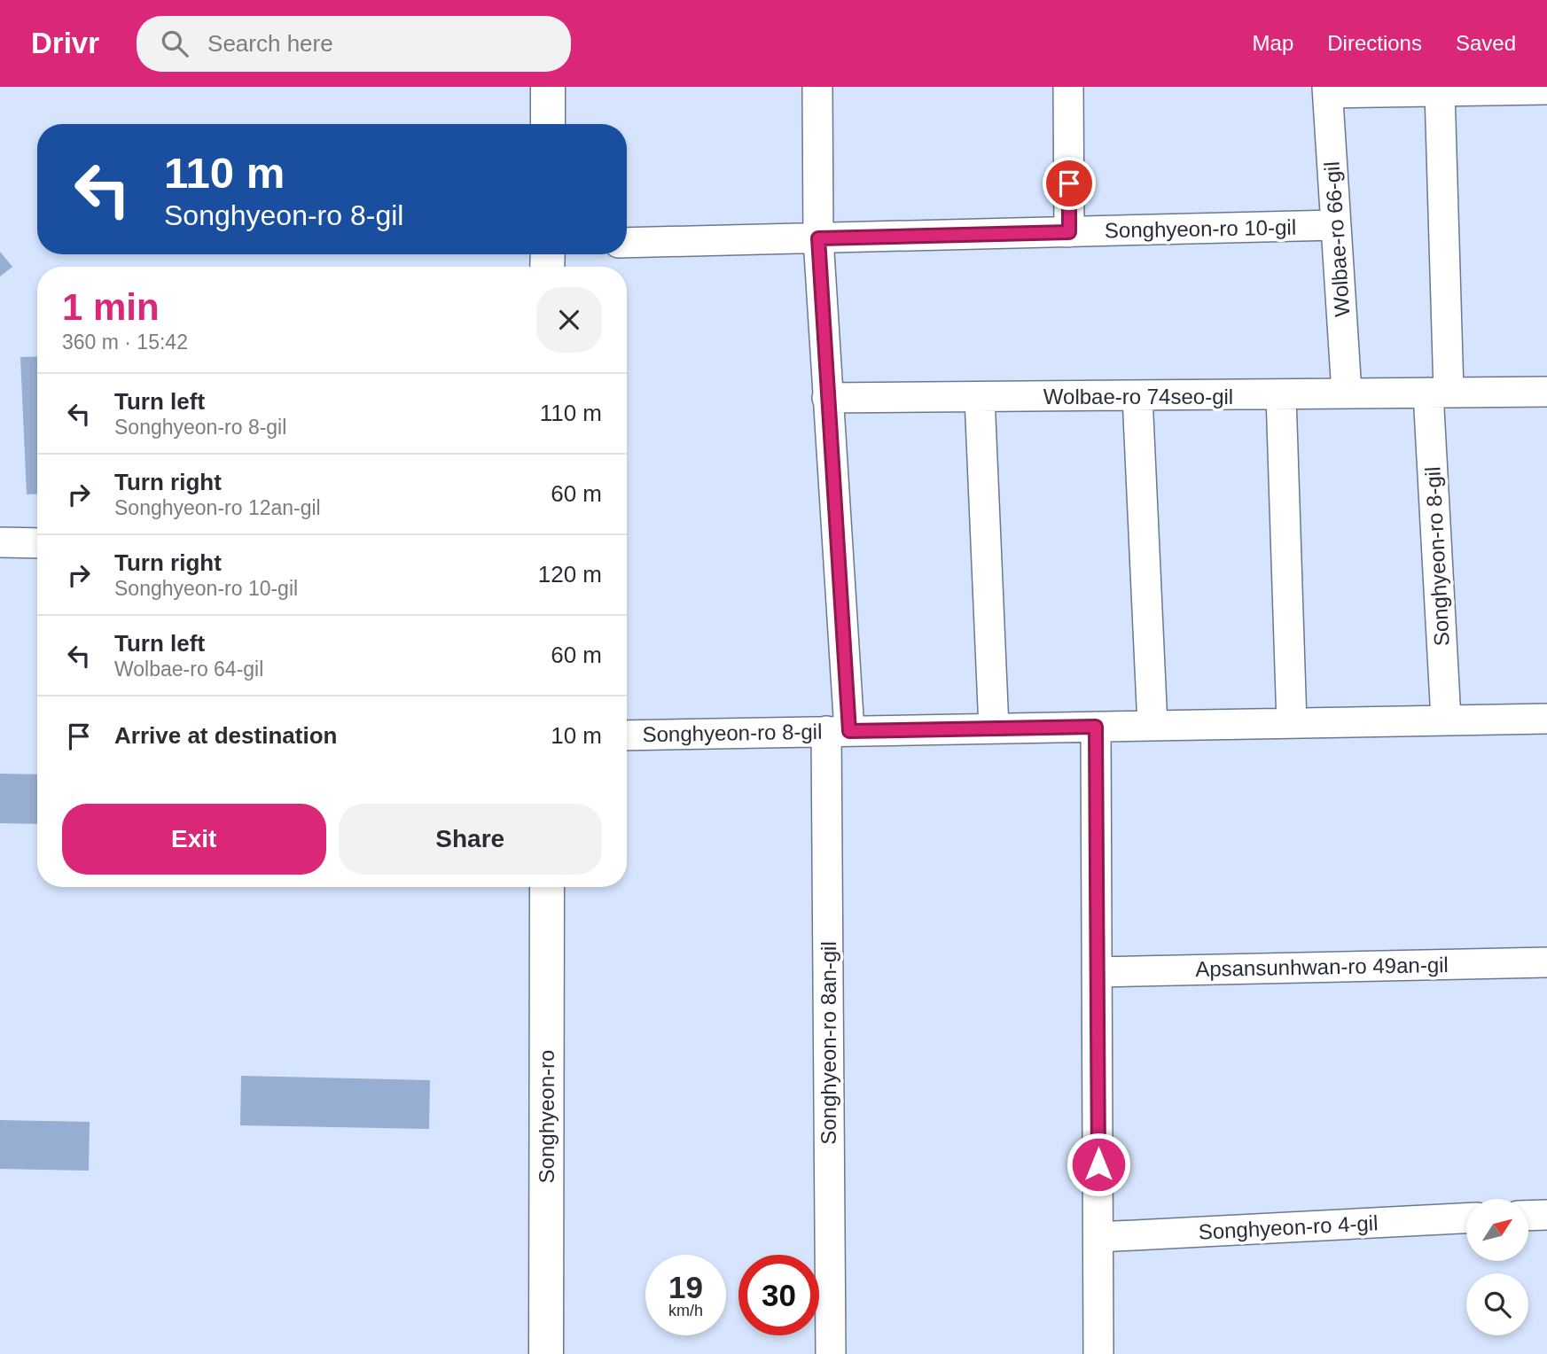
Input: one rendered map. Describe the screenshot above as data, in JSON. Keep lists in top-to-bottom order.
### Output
{
  "streets": {
    "main road": ["Songhyeon-ro"],
    "street": [
      "Songhyeon-ro 10-gil",
      "Wolbae-ro 66-gil",
      "Wolbae-ro 74seo-gil",
      "Songhyeon-ro 8-gil",
      "Apsansunhwan-ro 49an-gil",
      "Songhyeon-ro 8an-gil",
      "Songhyeon-ro 4-gil"
    ]
  },
  "crossings": [
    ["Songhyeon-ro 10-gil", "Wolbae-ro 66-gil"],
    ["Songhyeon-ro 10-gil", "Songhyeon-ro 8an-gil"],
    ["Wolbae-ro 66-gil", "Wolbae-ro 74seo-gil"],
    ["Wolbae-ro 74seo-gil", "Songhyeon-ro 8-gil"],
    ["Wolbae-ro 74seo-gil", "Songhyeon-ro 8an-gil"],
    ["Songhyeon-ro 8-gil", "Songhyeon-ro 8an-gil"]
  ],
  "north": "top right",
  "page": {
    "header": "Drivr",
    "search": "Search here",
    "nav": ["Map", "Directions", "Saved"],
    "turn": ["110 m", "Songhyeon-ro 8-gil"],
    "heading": ["1 min", "360 m · 15:42"],
    "list": [
      {
        "name": "Turn left",
        "note": "Songhyeon-ro 8-gil",
        "value": "110 m"
      },
      {
        "name": "Turn right",
        "note": "Songhyeon-ro 12an-gil",
        "value": "60 m"
      },
      {
        "name": "Turn right",
        "note": "Songhyeon-ro 10-gil",
        "value": "120 m"
      },
      {
        "name": "Turn left",
        "note": "Wolbae-ro 64-gil",
        "value": "60 m"
      },
      {
        "name": "Arrive at destination",
        "value": "10 m"
      }
    ],
    "buttons": ["Exit", "Share"],
    "speed": "19 km/h",
    "limit": "30"
  }
}
